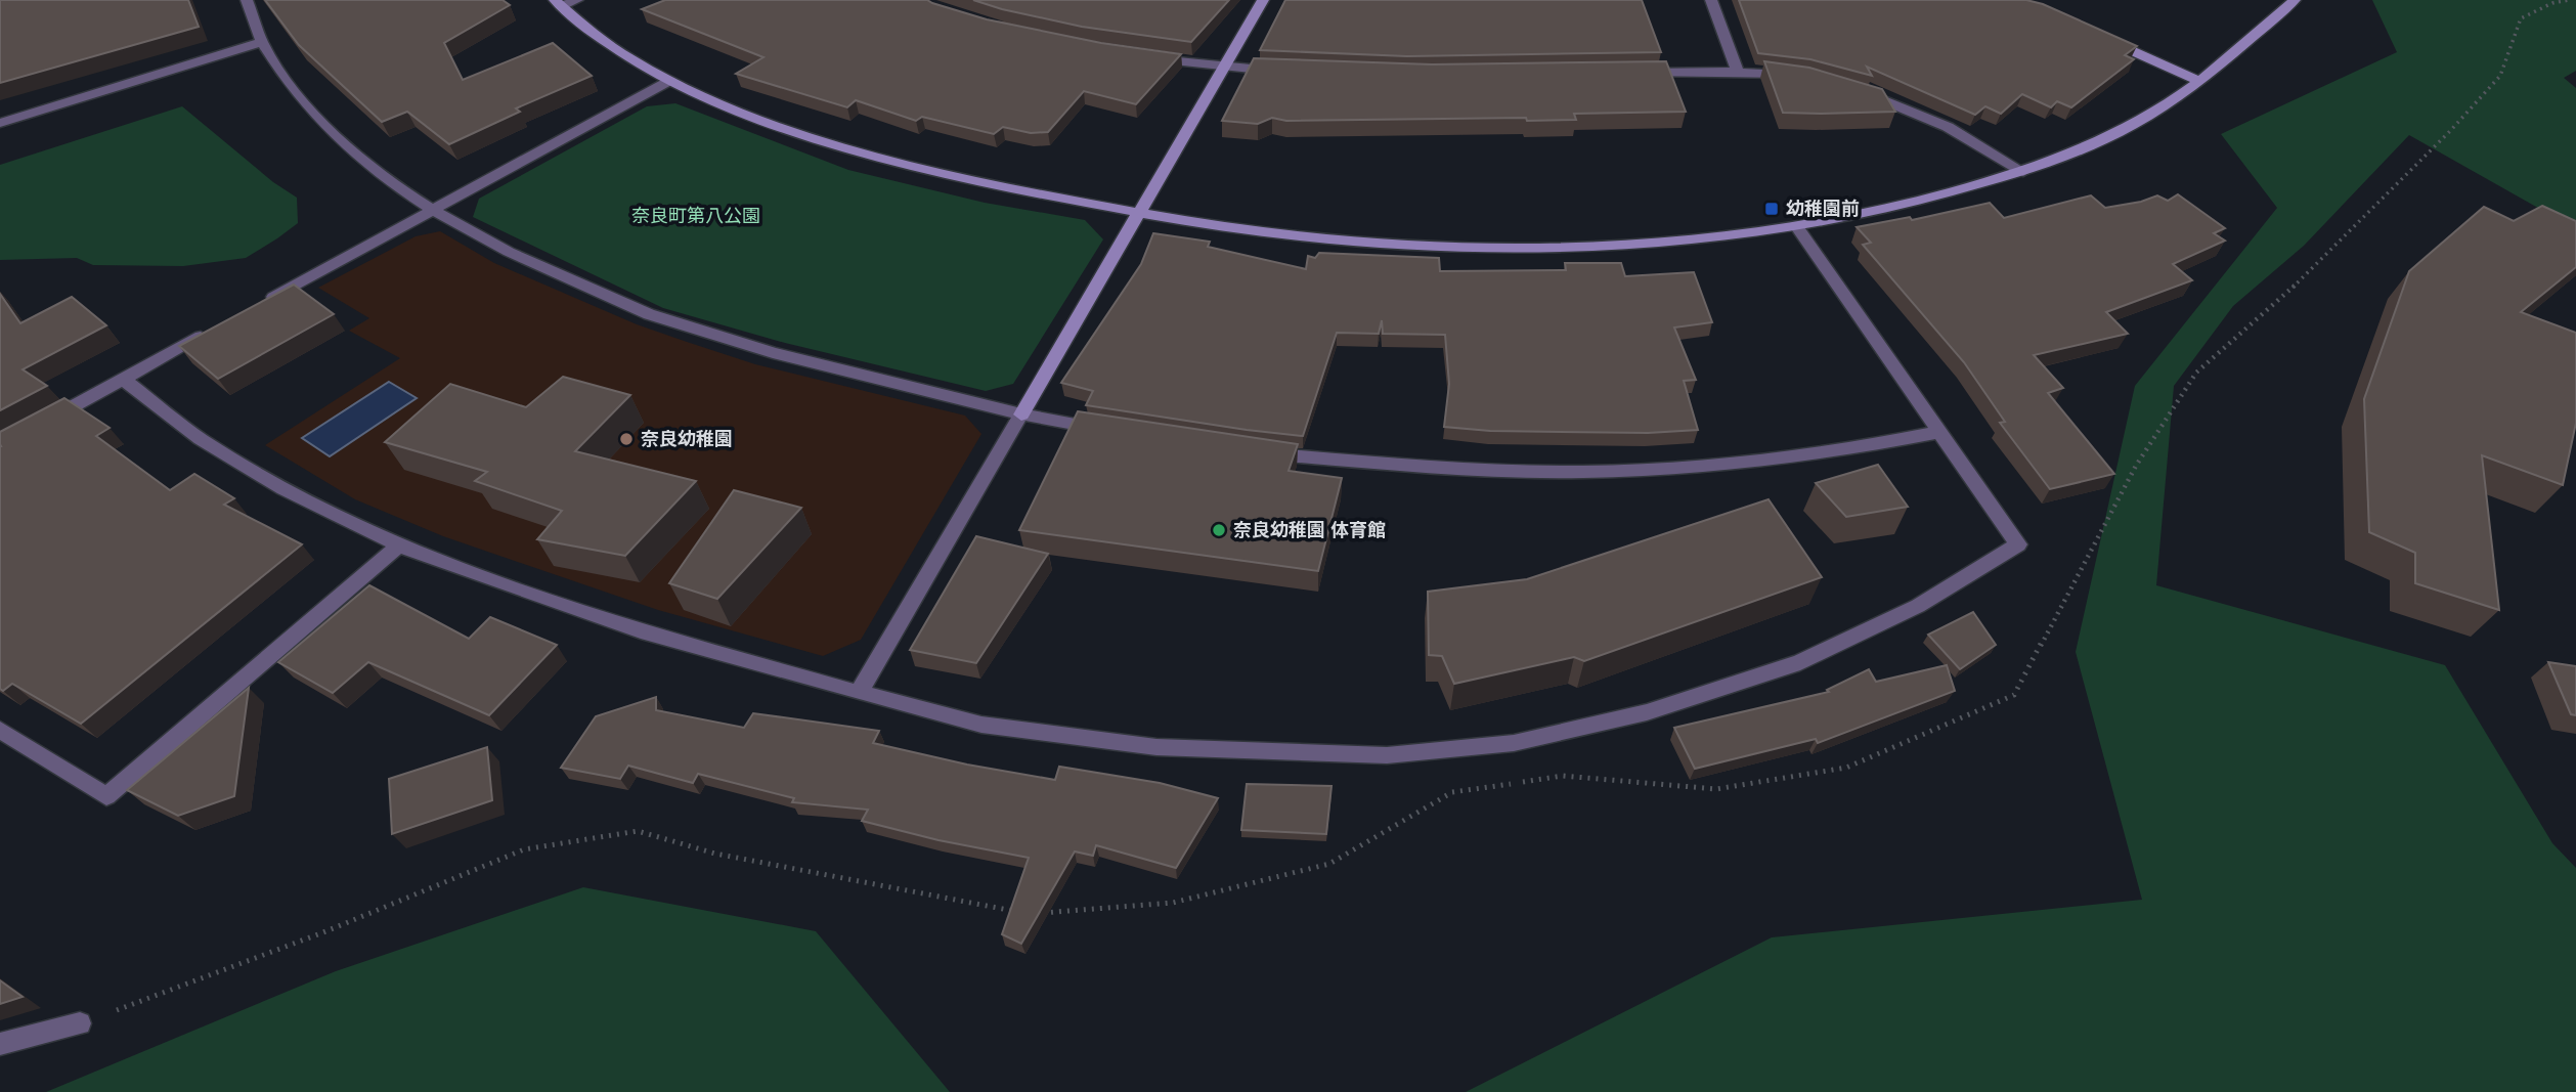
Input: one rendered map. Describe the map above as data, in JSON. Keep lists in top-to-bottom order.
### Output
{
  "parks": ["奈良町第八公園"],
  "places": {
    "transit": ["幼稚園前"],
    "other": ["奈良幼稚園", "奈良幼稚園 体育館"]
  }
}
